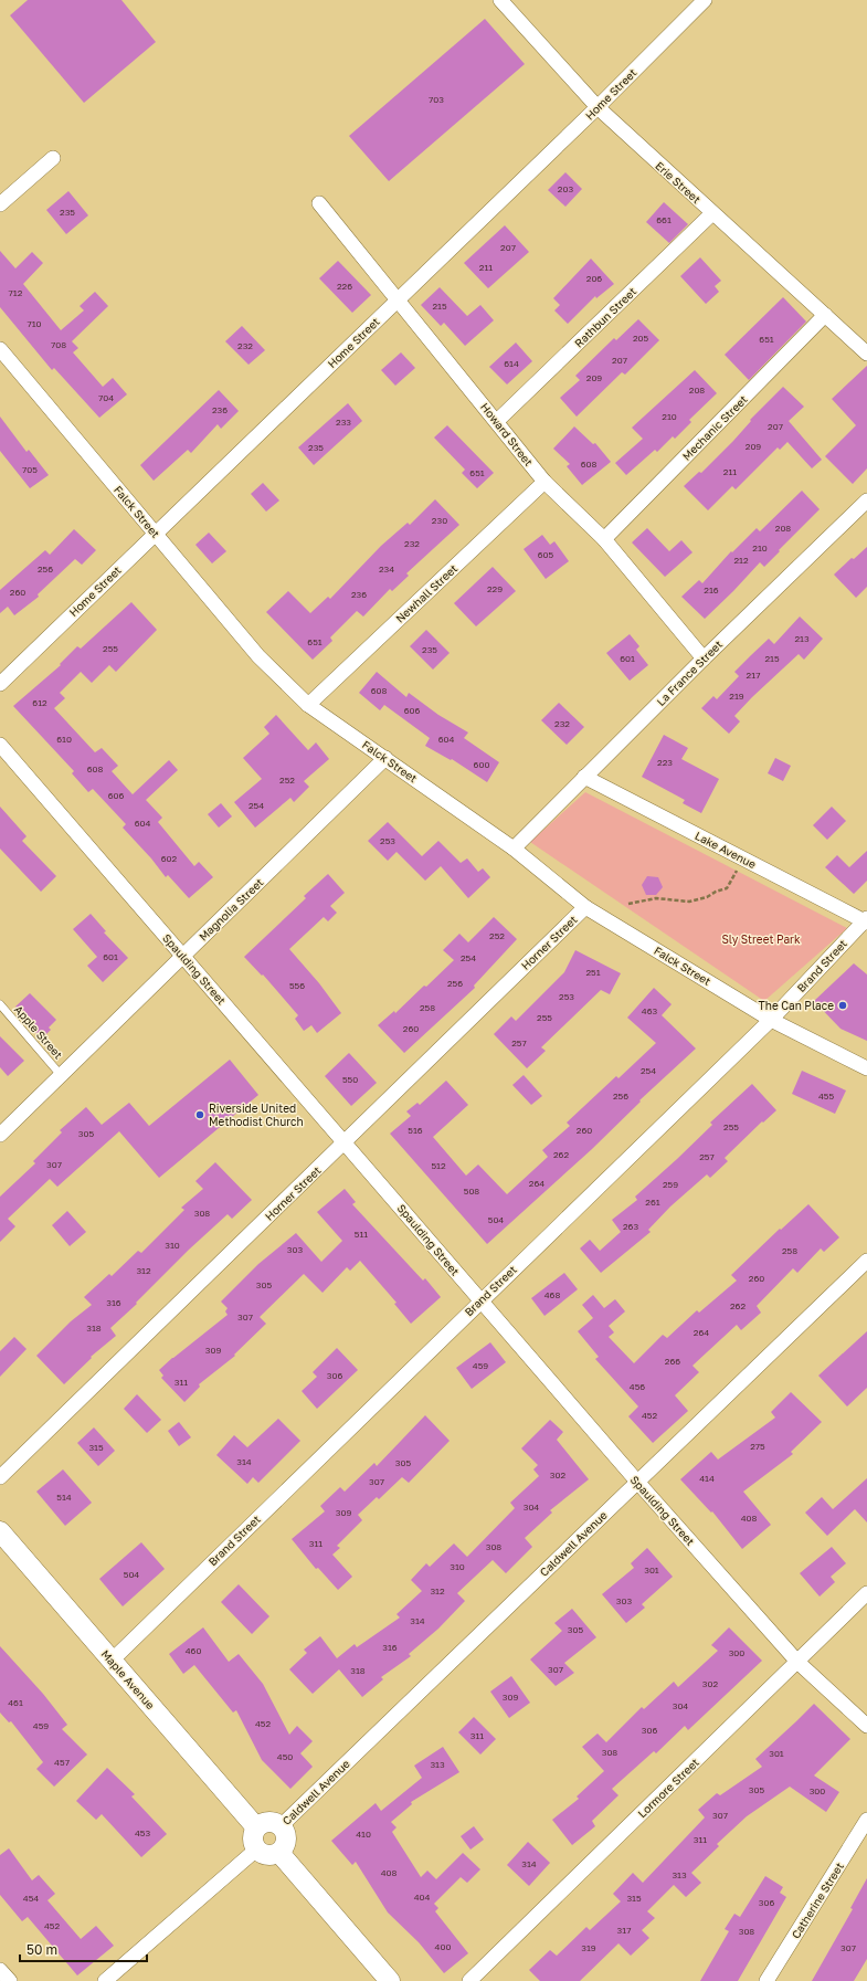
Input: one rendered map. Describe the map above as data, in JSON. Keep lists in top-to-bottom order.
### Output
{
  "streets": {
    "main road": ["Maple Avenue"],
    "street": [
      "Home Street",
      "Erie Street",
      "Rathbun Street",
      "Mechanic Street",
      "Howard Street",
      "Falck Street",
      "Newhall Street",
      "La France Street",
      "Lake Avenue",
      "Magnolia Street",
      "Horner Street",
      "Brand Street",
      "Spaulding Street",
      "Caldwell Avenue",
      "Lormore Street",
      "Catherine Street"
    ],
    "lane": ["Apple Street"]
  },
  "crossings": [
    ["Home Street", "Erie Street"],
    ["Home Street", "Howard Street"],
    ["Home Street", "Falck Street"],
    ["Erie Street", "Rathbun Street"],
    ["Erie Street", "Mechanic Street"],
    ["Rathbun Street", "Howard Street"],
    ["Mechanic Street", "Howard Street"],
    ["Howard Street", "Newhall Street"],
    ["Howard Street", "La France Street"],
    ["Falck Street", "Newhall Street"],
    ["Falck Street", "La France Street"],
    ["Falck Street", "Magnolia Street"],
    ["Falck Street", "Horner Street"],
    ["Falck Street", "Brand Street"],
    ["La France Street", "Lake Avenue"],
    ["Lake Avenue", "Brand Street"],
    ["Magnolia Street", "Spaulding Street"],
    ["Magnolia Street", "Apple Street"],
    ["Horner Street", "Spaulding Street"],
    ["Brand Street", "Spaulding Street"],
    ["Brand Street", "Maple Avenue"],
    ["Spaulding Street", "Caldwell Avenue"],
    ["Spaulding Street", "Lormore Street"],
    ["Caldwell Avenue", "Maple Avenue"]
  ],
  "parks": ["Sly Street Park"],
  "places": ["The Can Place", "Riverside United Methodist Church"],
  "house_numbers": [
    "703",
    "203",
    "235",
    "661",
    "207",
    "211",
    "206",
    "226",
    "712",
    "215",
    "710",
    "205",
    "651",
    "708",
    "232",
    "207",
    "614",
    "209",
    "208",
    "704",
    "236",
    "210",
    "233",
    "207",
    "209",
    "235",
    "608",
    "705",
    "211",
    "651",
    "230",
    "208",
    "232",
    "210",
    "605",
    "212",
    "256",
    "234",
    "229",
    "216",
    "260",
    "236",
    "213",
    "651",
    "255",
    "235",
    "601",
    "215",
    "217",
    "608",
    "219",
    "612",
    "606",
    "232",
    "610",
    "604",
    "223",
    "600",
    "608",
    "252",
    "606",
    "254",
    "604",
    "253",
    "602",
    "252",
    "601",
    "254",
    "251",
    "256",
    "556",
    "253",
    "258",
    "463",
    "255",
    "260",
    "257",
    "254",
    "550",
    "256",
    "455",
    "255",
    "516",
    "260",
    "305",
    "262",
    "257",
    "307",
    "512",
    "264",
    "259",
    "508",
    "261",
    "308",
    "504",
    "263",
    "511",
    "310",
    "303",
    "258",
    "312",
    "260",
    "305",
    "468",
    "316",
    "262",
    "307",
    "318",
    "264",
    "309",
    "266",
    "459",
    "306",
    "311",
    "456",
    "452",
    "275",
    "315",
    "314",
    "305",
    "302",
    "414",
    "307",
    "514",
    "304",
    "309",
    "408",
    "311",
    "308",
    "310",
    "301",
    "504",
    "312",
    "303",
    "314",
    "305",
    "316",
    "460",
    "300",
    "307",
    "318",
    "302",
    "309",
    "461",
    "304",
    "452",
    "459",
    "306",
    "311",
    "308",
    "301",
    "450",
    "457",
    "313",
    "305",
    "300",
    "307",
    "453",
    "410",
    "311",
    "314",
    "408",
    "313",
    "404",
    "454",
    "315",
    "306",
    "452",
    "317",
    "308",
    "400",
    "319",
    "307"
  ],
  "scale_bar": "50 m"
}
